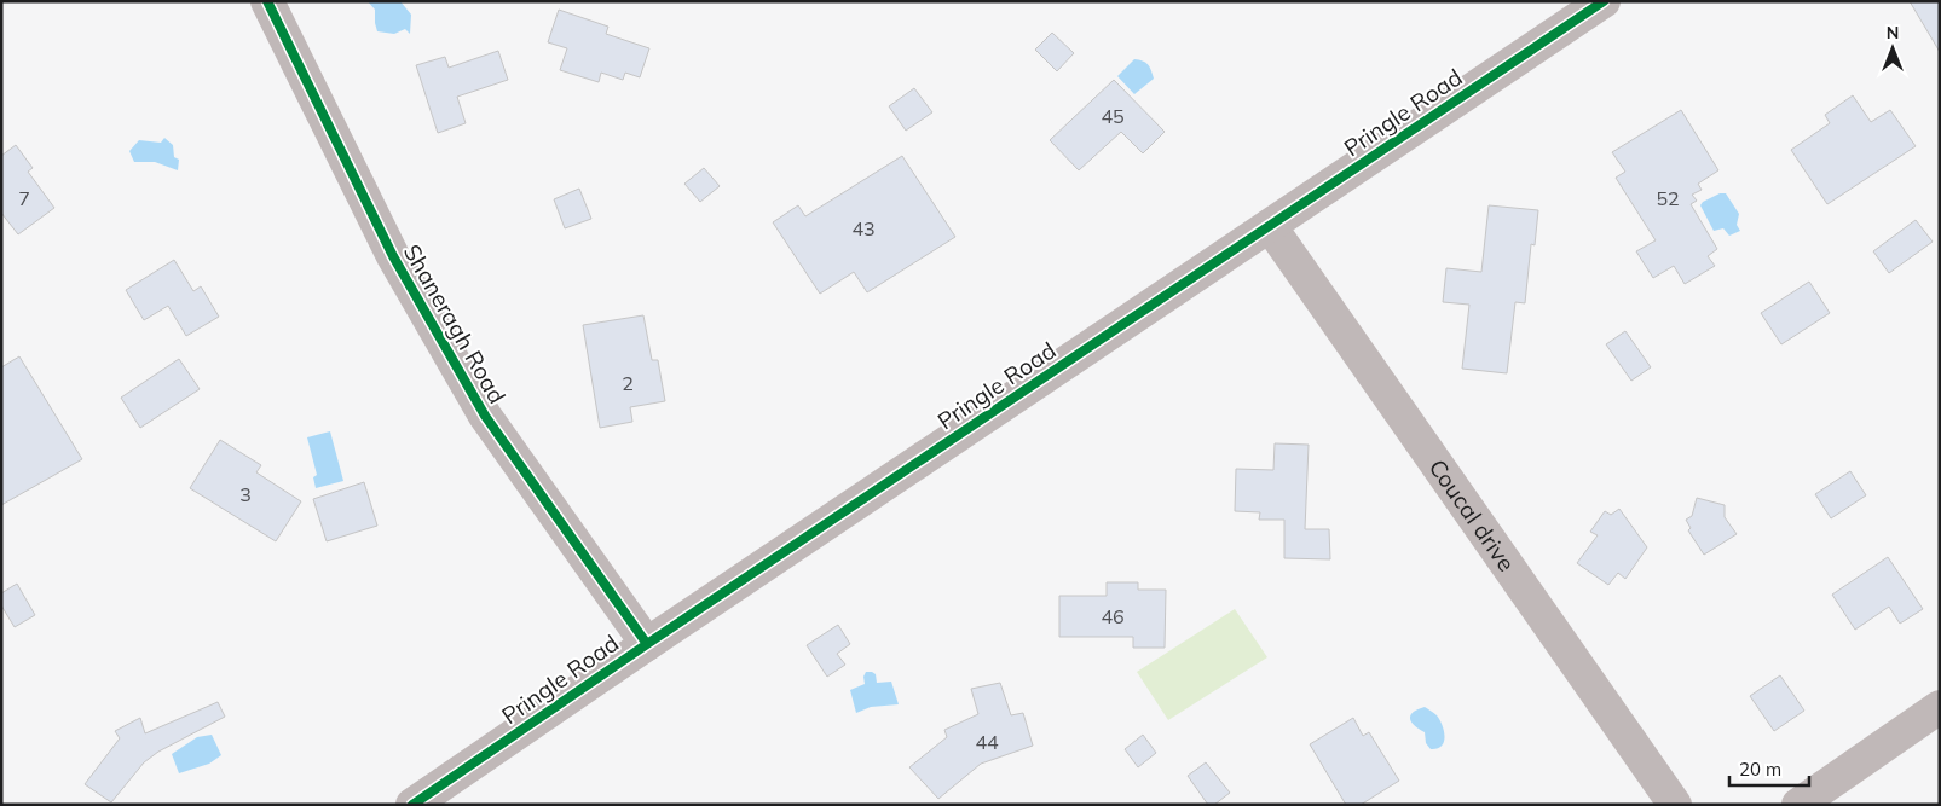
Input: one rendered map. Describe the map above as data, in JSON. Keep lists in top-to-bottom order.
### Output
{
  "streets": {
    "street": ["Pringle Road", "Shaneragh Road", "Coucal drive"]
  },
  "crossings": [
    ["Pringle Road", "Shaneragh Road"],
    ["Pringle Road", "Coucal drive"]
  ],
  "house_numbers": [
    "45",
    "7",
    "52",
    "43",
    "2",
    "3",
    "46",
    "44"
  ],
  "scale_bar": "20 m",
  "north": "top"
}
